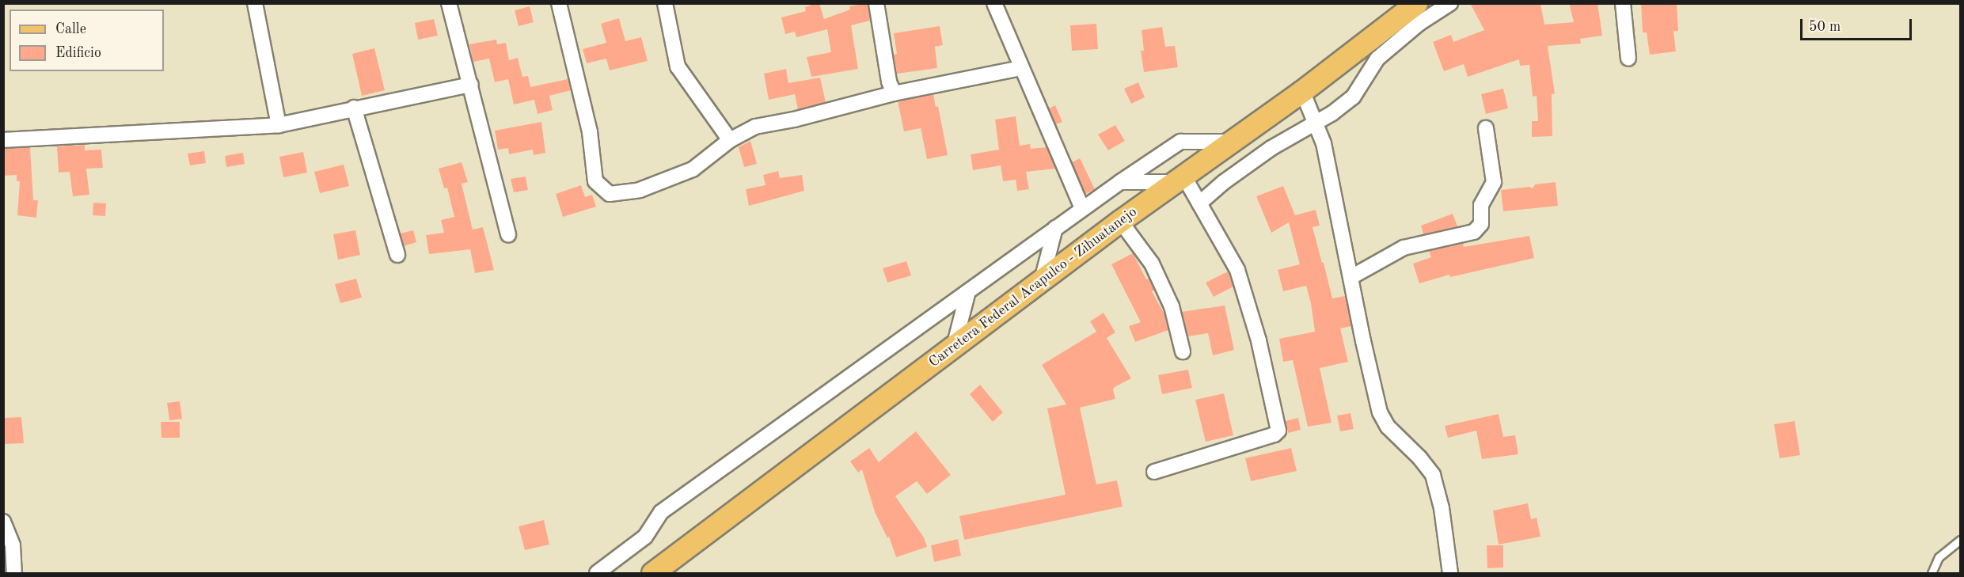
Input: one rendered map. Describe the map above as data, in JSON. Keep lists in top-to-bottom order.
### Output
{
  "streets": {
    "main road": ["Carretera Federal Acapulco - Zihuatanejo"]
  },
  "legend": ["Calle", "Edificio"],
  "scale_bar": "50 m"
}
